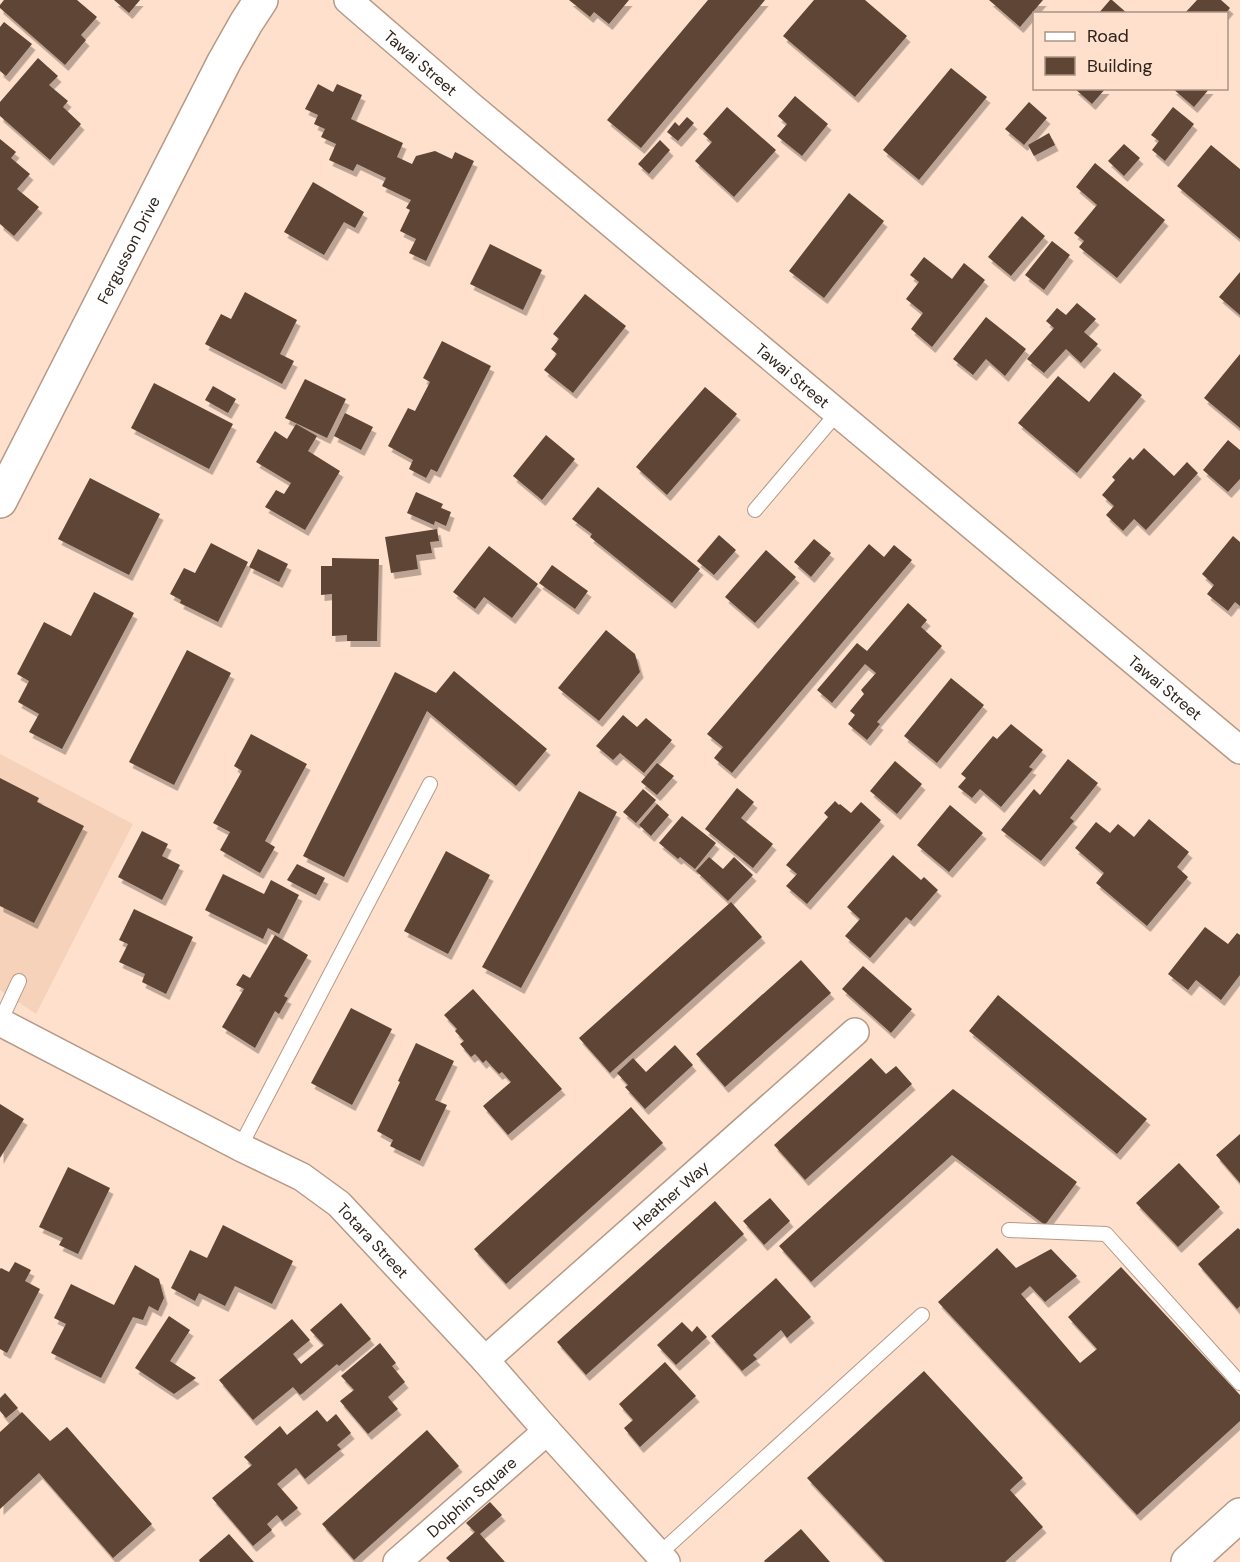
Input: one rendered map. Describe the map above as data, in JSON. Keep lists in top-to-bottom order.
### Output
{
  "streets": {
    "main road": ["Fergusson Drive"],
    "street": [
      "Tawai Street",
      "Heather Way",
      "Totara Street",
      "Dolphin Square"
    ]
  },
  "crossings": [
    ["Heather Way", "Totara Street"],
    ["Totara Street", "Dolphin Square"]
  ],
  "legend": ["Road", "Building"]
}
